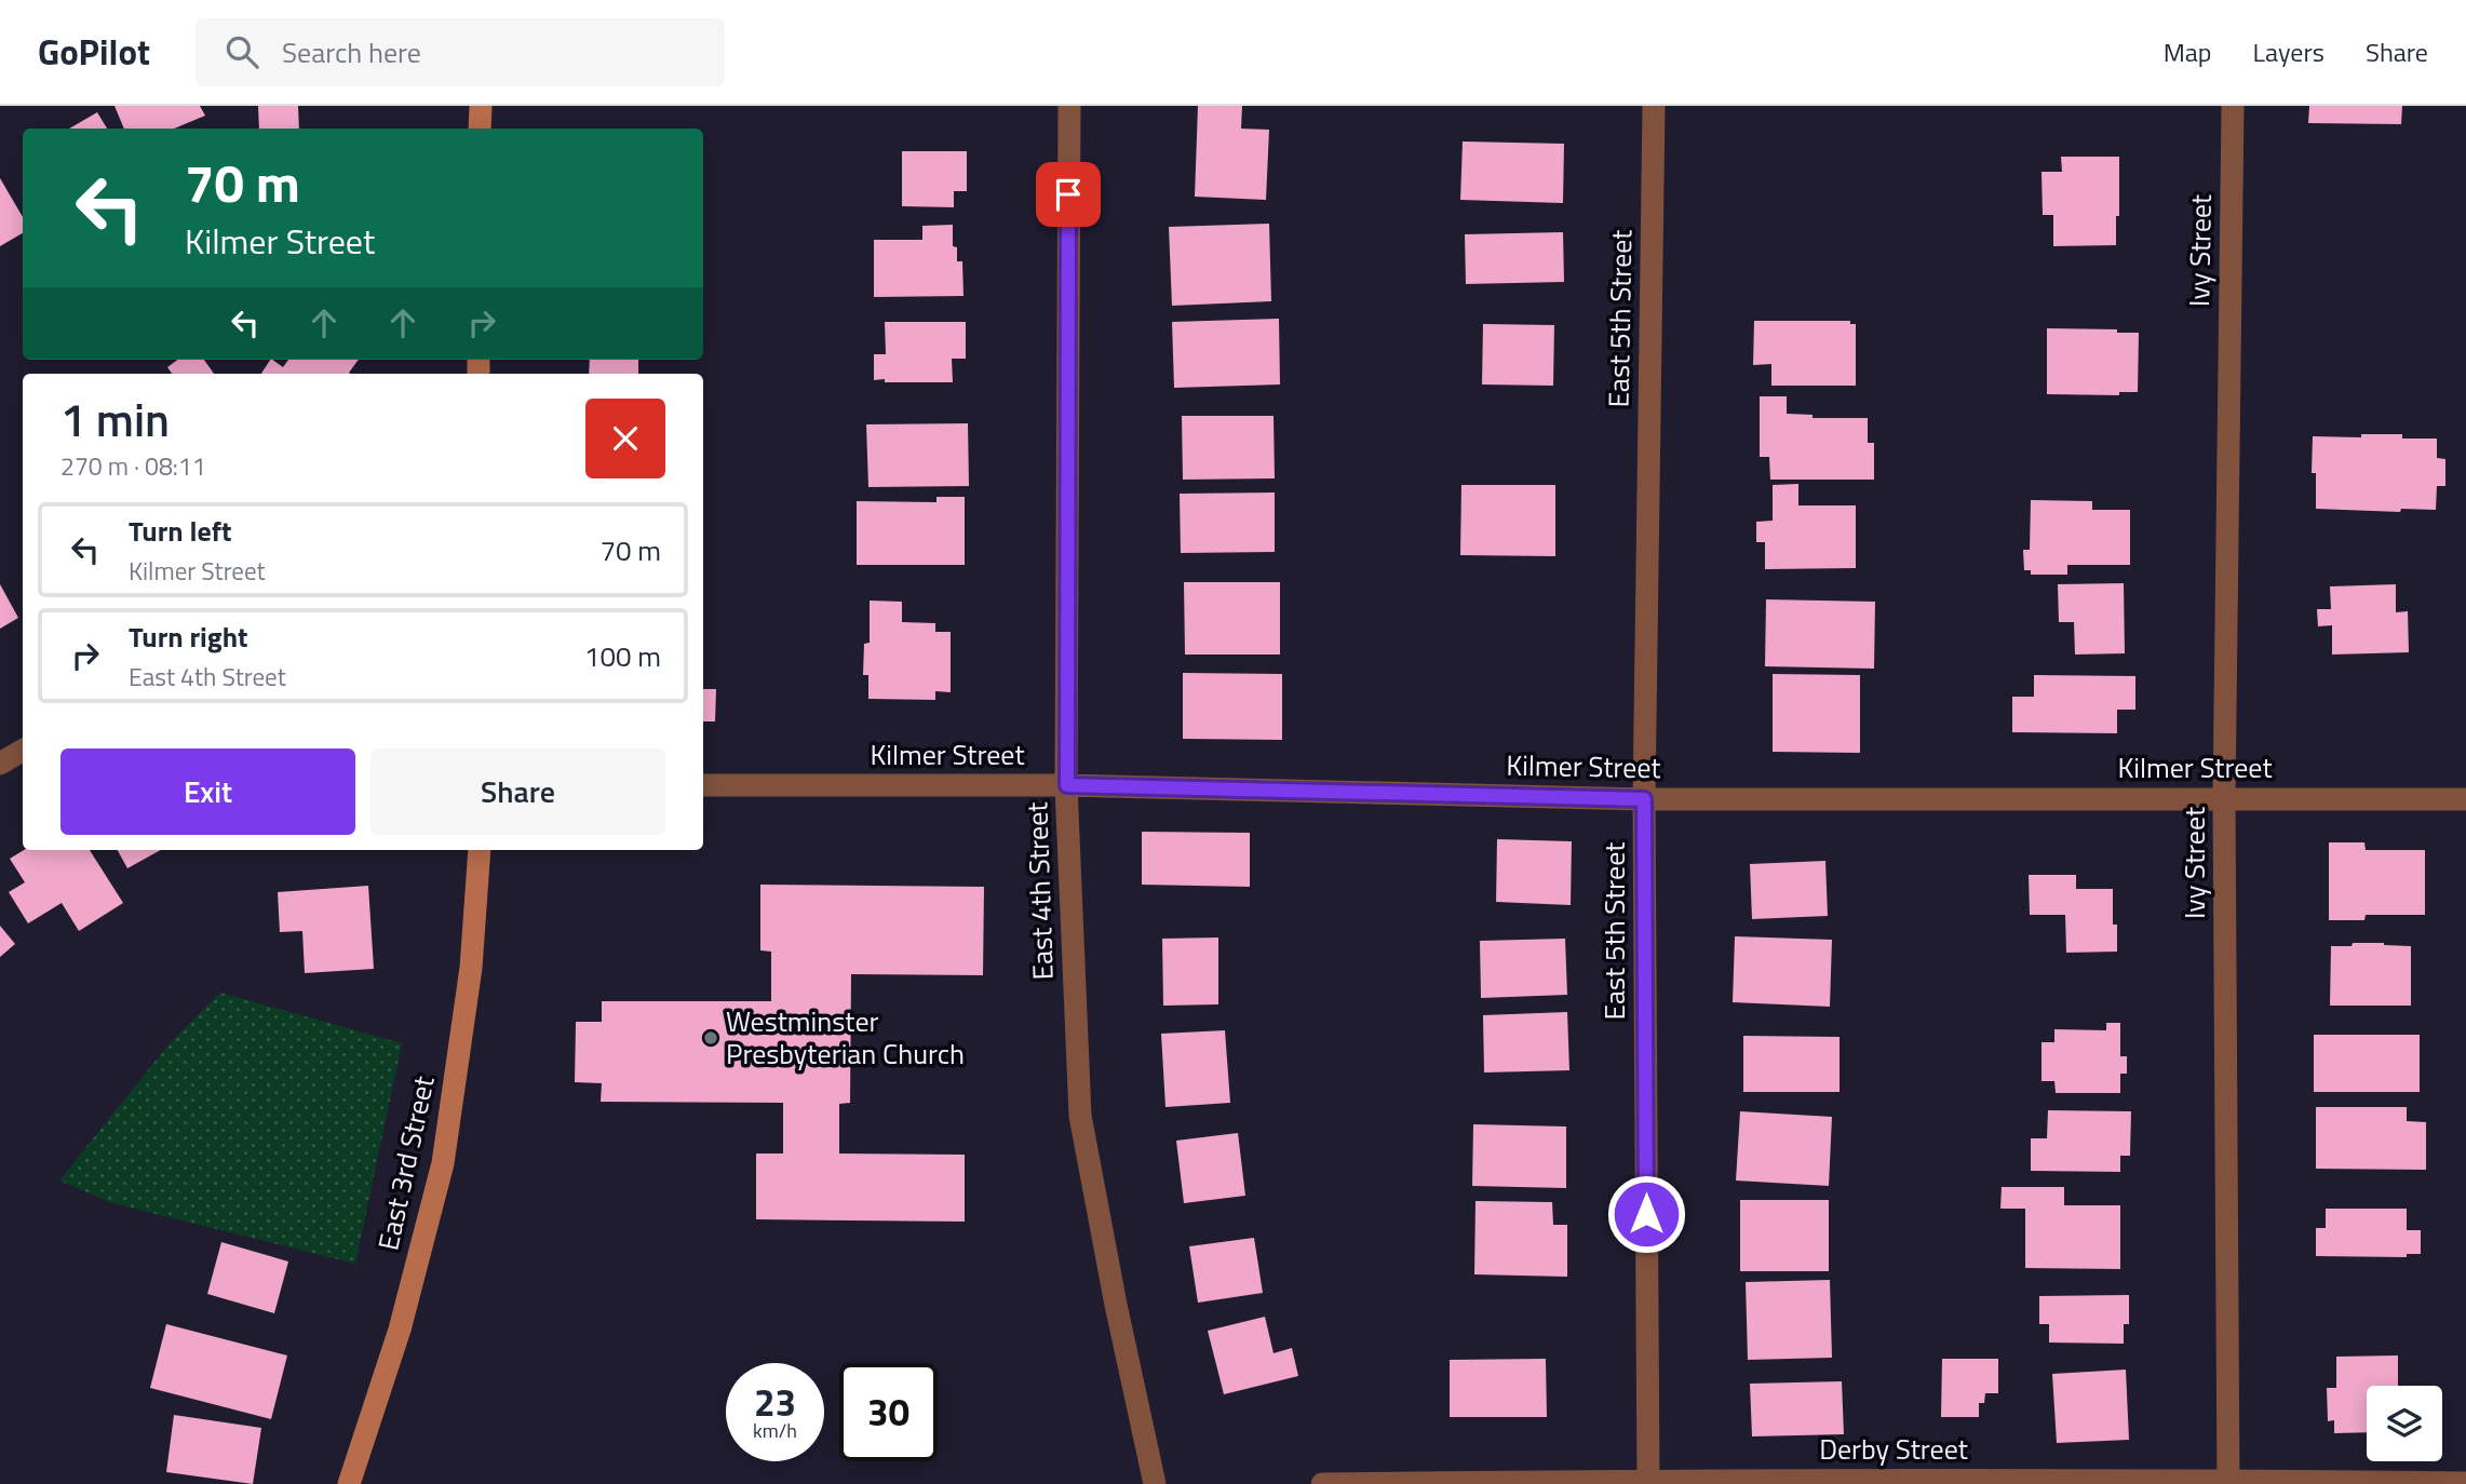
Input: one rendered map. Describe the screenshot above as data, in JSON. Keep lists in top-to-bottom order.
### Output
{
  "streets": {
    "street": [
      "Ivy Street",
      "East 5th Street",
      "Kilmer Street",
      "East 4th Street",
      "East 3rd Street",
      "Derby Street"
    ]
  },
  "crossings": [
    ["Ivy Street", "Kilmer Street"],
    ["Ivy Street", "Derby Street"],
    ["East 5th Street", "Kilmer Street"],
    ["East 5th Street", "Derby Street"],
    ["Kilmer Street", "East 4th Street"]
  ],
  "places": ["Westminster Presbyterian Church"],
  "page": {
    "header": "GoPilot",
    "search": "Search here",
    "nav": ["Map", "Layers", "Share"],
    "turn": ["70 m", "Kilmer Street"],
    "heading": ["1 min", "270 m · 08:11"],
    "list": [
      {
        "name": "Turn left",
        "note": "Kilmer Street",
        "value": "70 m"
      },
      {
        "name": "Turn right",
        "note": "East 4th Street",
        "value": "100 m"
      }
    ],
    "buttons": ["Exit", "Share"],
    "speed": "23 km/h",
    "limit": "30"
  }
}
